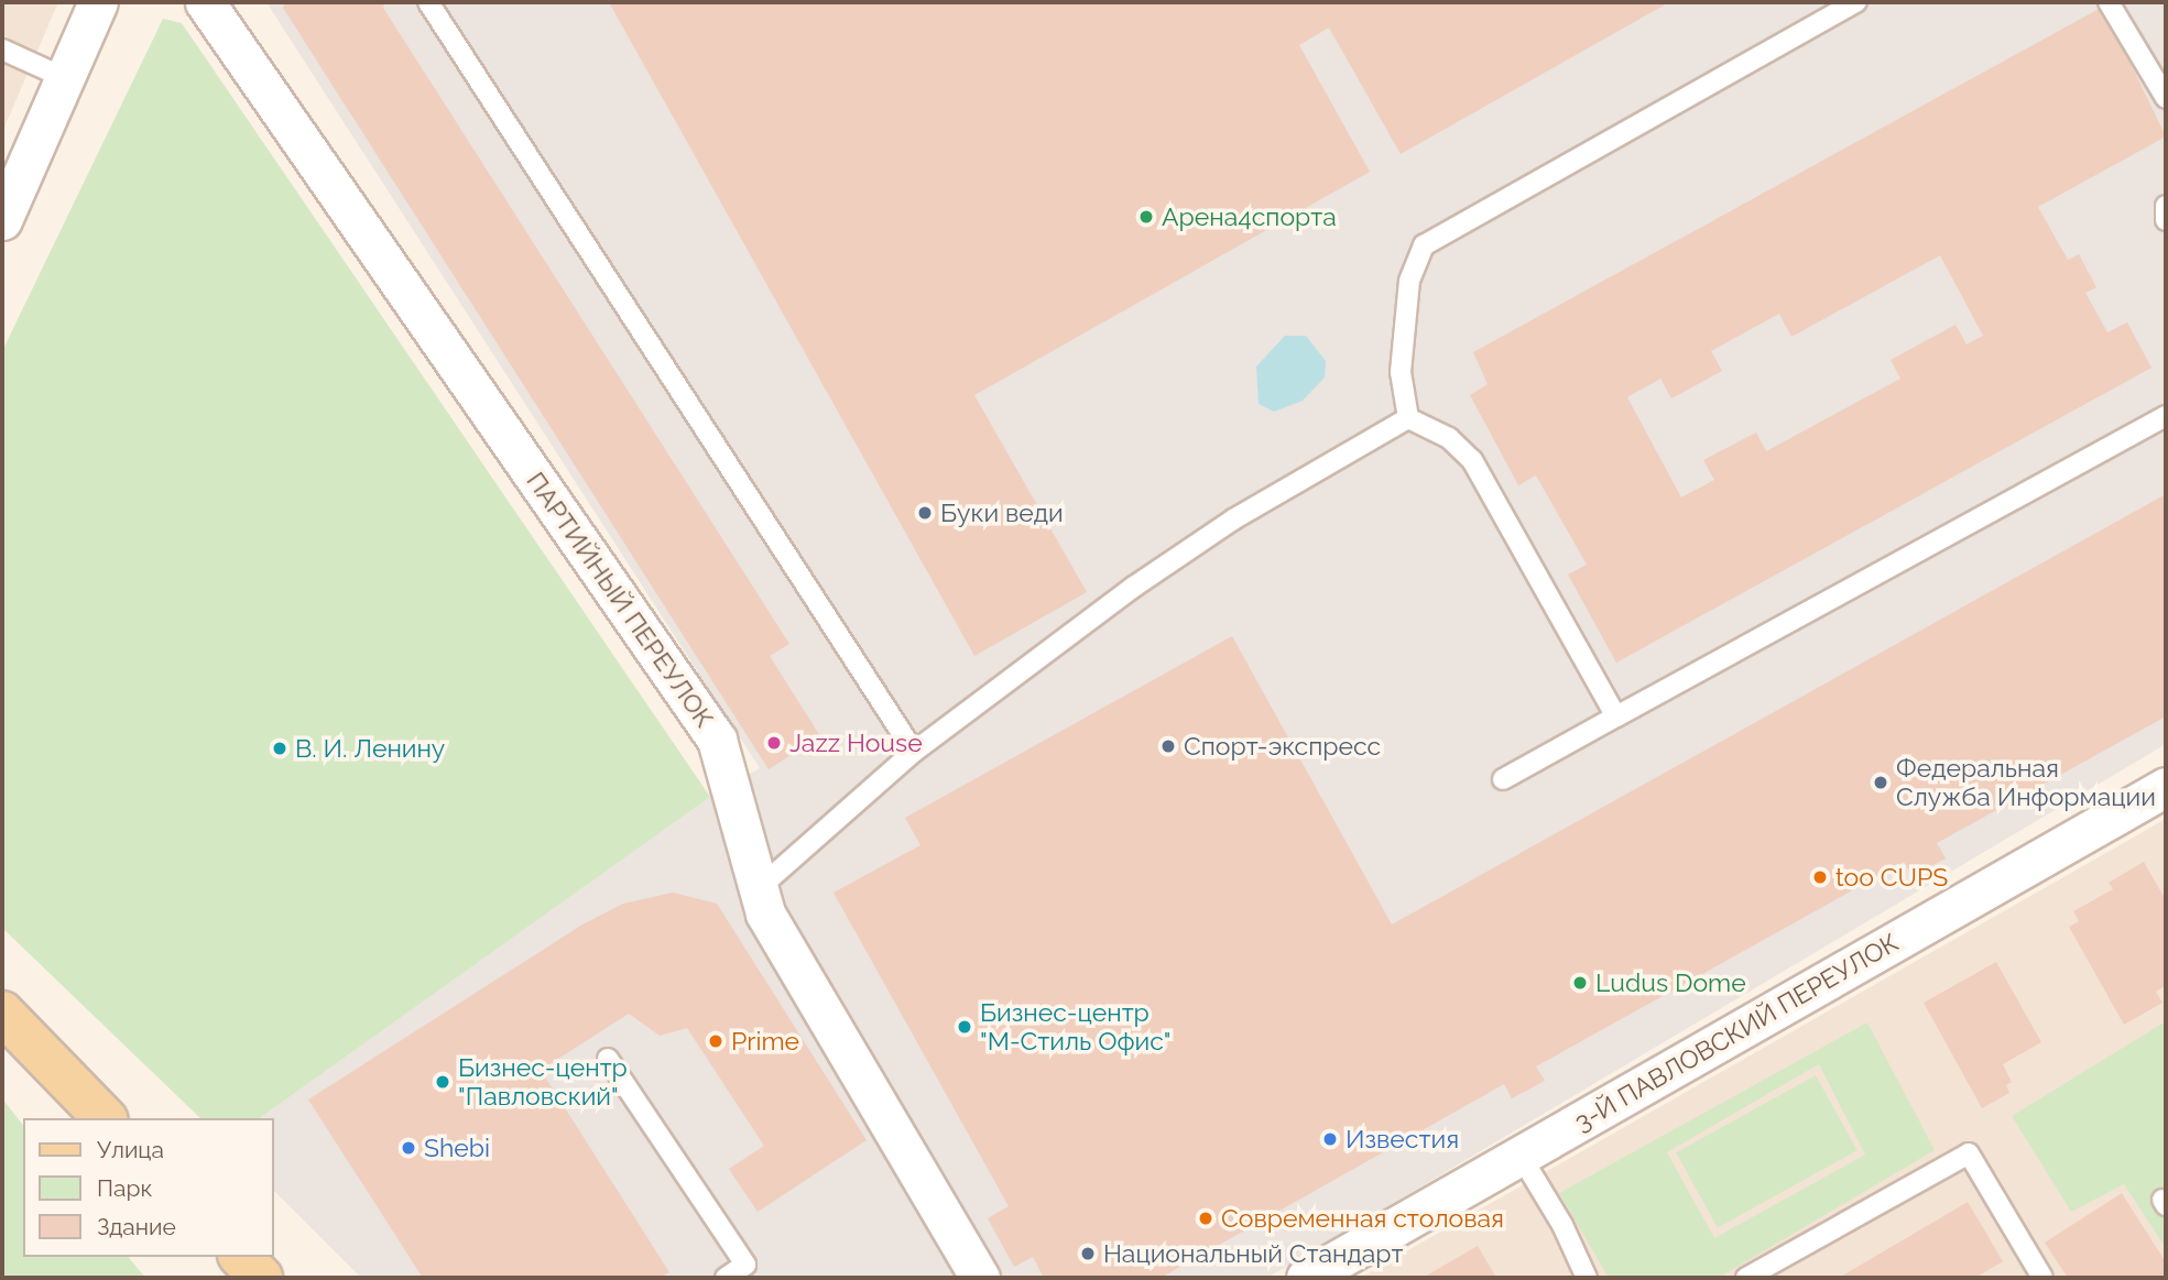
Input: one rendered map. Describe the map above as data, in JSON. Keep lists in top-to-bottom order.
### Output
{
  "streets": {
    "street": ["ПАРТИЙНЫЙ ПЕРЕУЛОК", "3-Й ПАВЛОВСКИЙ ПЕРЕУЛОК"]
  },
  "places": [
    "Арена4спорта",
    "Буки веди",
    "Jazz House",
    "Спорт-экспресс",
    "В. И. Ленину",
    "Федеральная Служба Информации",
    "too CUPS",
    "Ludus Dome",
    "Бизнес-центр \"М-Стиль Офис\"",
    "Prime",
    "Бизнес-центр \"Павловский\"",
    "Известия",
    "Shebi",
    "Современная столовая",
    "Национальный Стандарт"
  ],
  "legend": ["Улица", "Парк", "Здание"]
}
